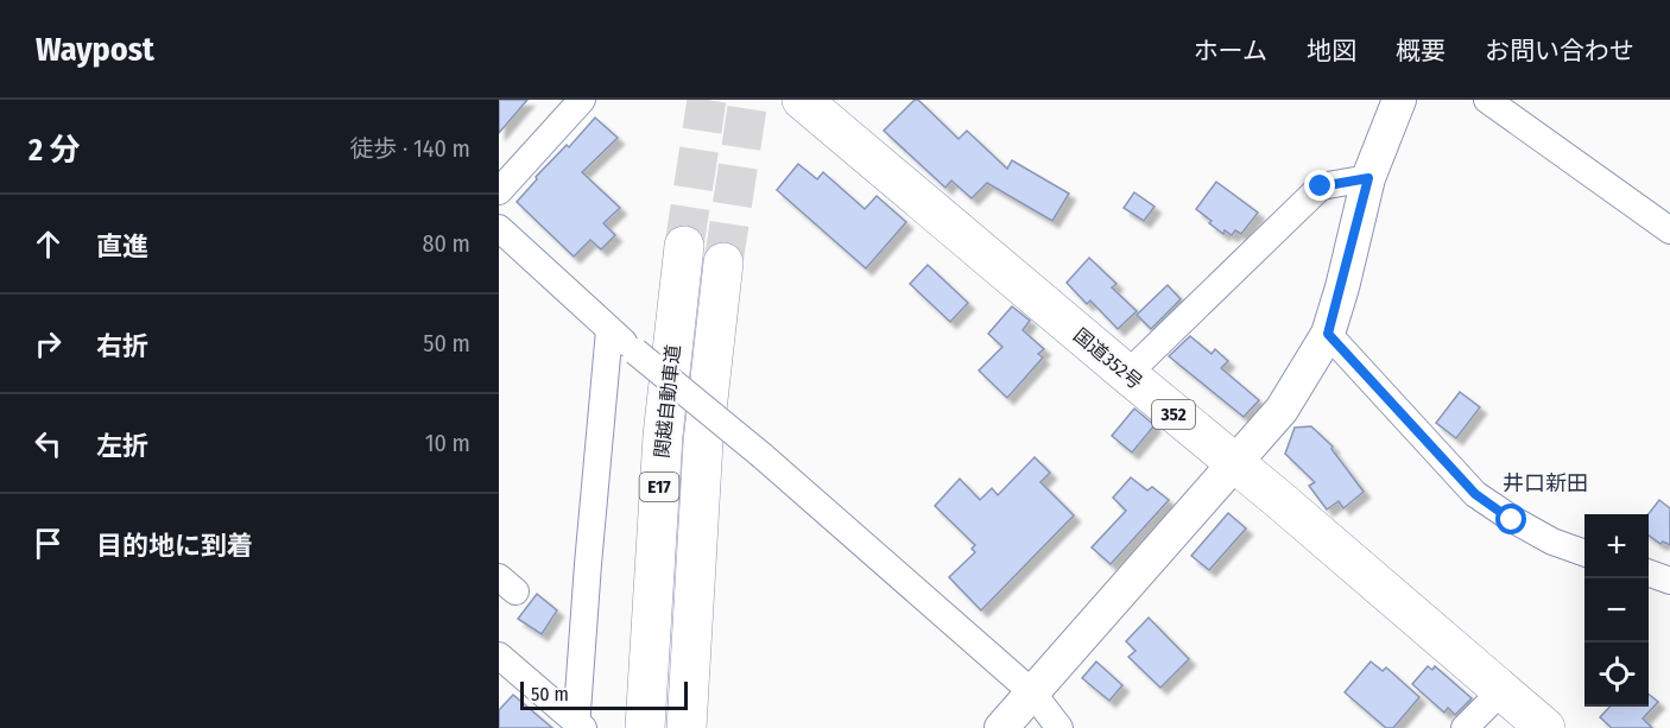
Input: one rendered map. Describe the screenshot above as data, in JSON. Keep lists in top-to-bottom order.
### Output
{
  "streets": {
    "highway": [
      "国道352号",
      "関越自動車道",
      "352",
      "E17"
    ]
  },
  "districts": ["井口新田"],
  "scale_bar": "50 m",
  "page": {
    "header": "Waypost",
    "nav": [
      "ホーム",
      "地図",
      "概要",
      "お問い合わせ"
    ],
    "heading": ["2 分", "徒歩 · 140 m"],
    "list": [
      ["直進", "80 m"],
      ["右折", "50 m"],
      ["左折", "10 m"],
      "目的地に到着"
    ],
    "map_buttons": ["+", "−"],
    "scale": "50 m"
  }
}
